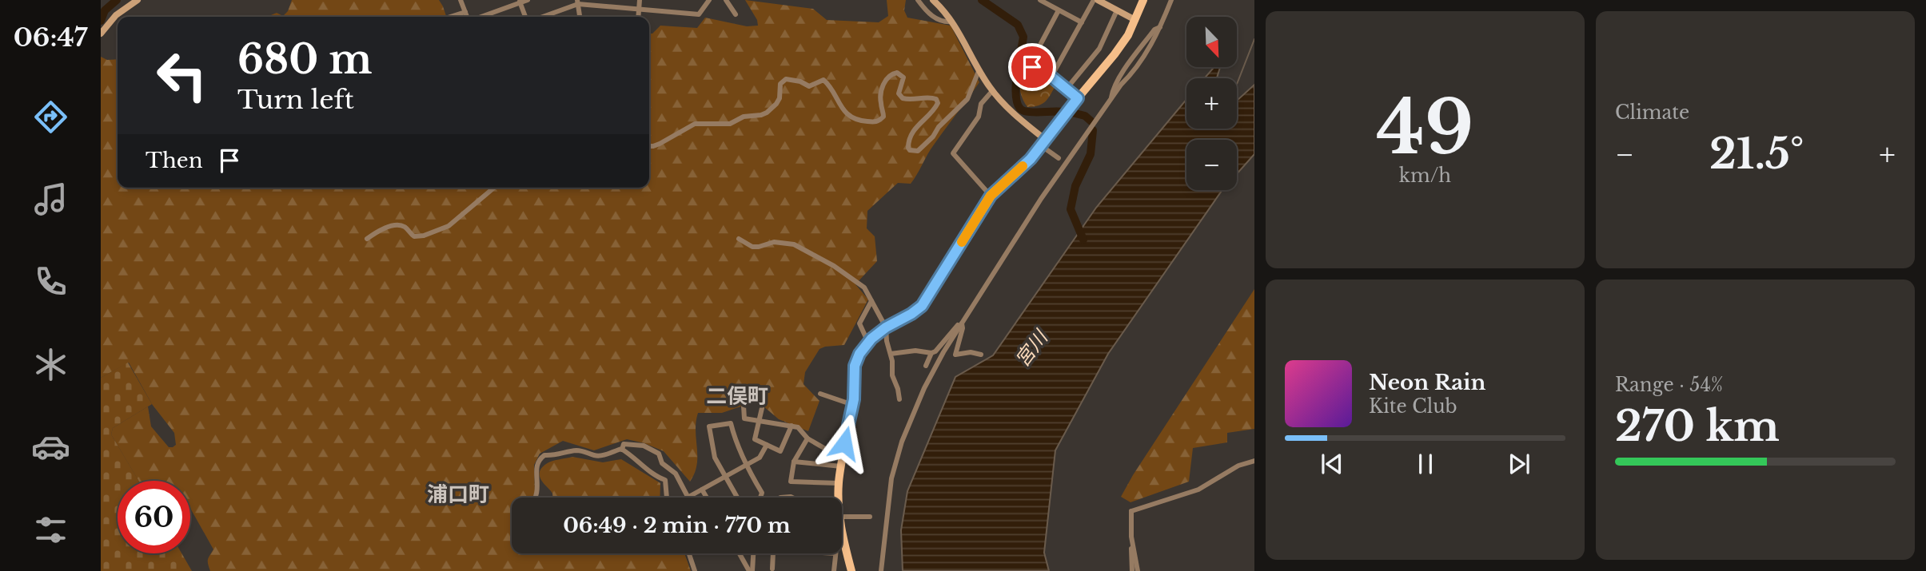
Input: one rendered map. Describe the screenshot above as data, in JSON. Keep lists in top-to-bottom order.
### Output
{
  "districts": ["二俣町", "浦口町"],
  "water": ["宮川"],
  "north": "bottom right",
  "page": {
    "tabs": "06:47",
    "tile": [
      ["49", "km/h"],
      "Climate",
      ["Range · 54%", "270 km"]
    ],
    "map_buttons": ["+", "−"],
    "turn": ["680 m", "Turn left"],
    "heat": ["−", "21.5°", "+"],
    "then": "Then",
    "song": ["Neon Rain", "Kite Club"],
    "limit": "60",
    "trip": "06:49 · 2 min · 770 m"
  }
}
